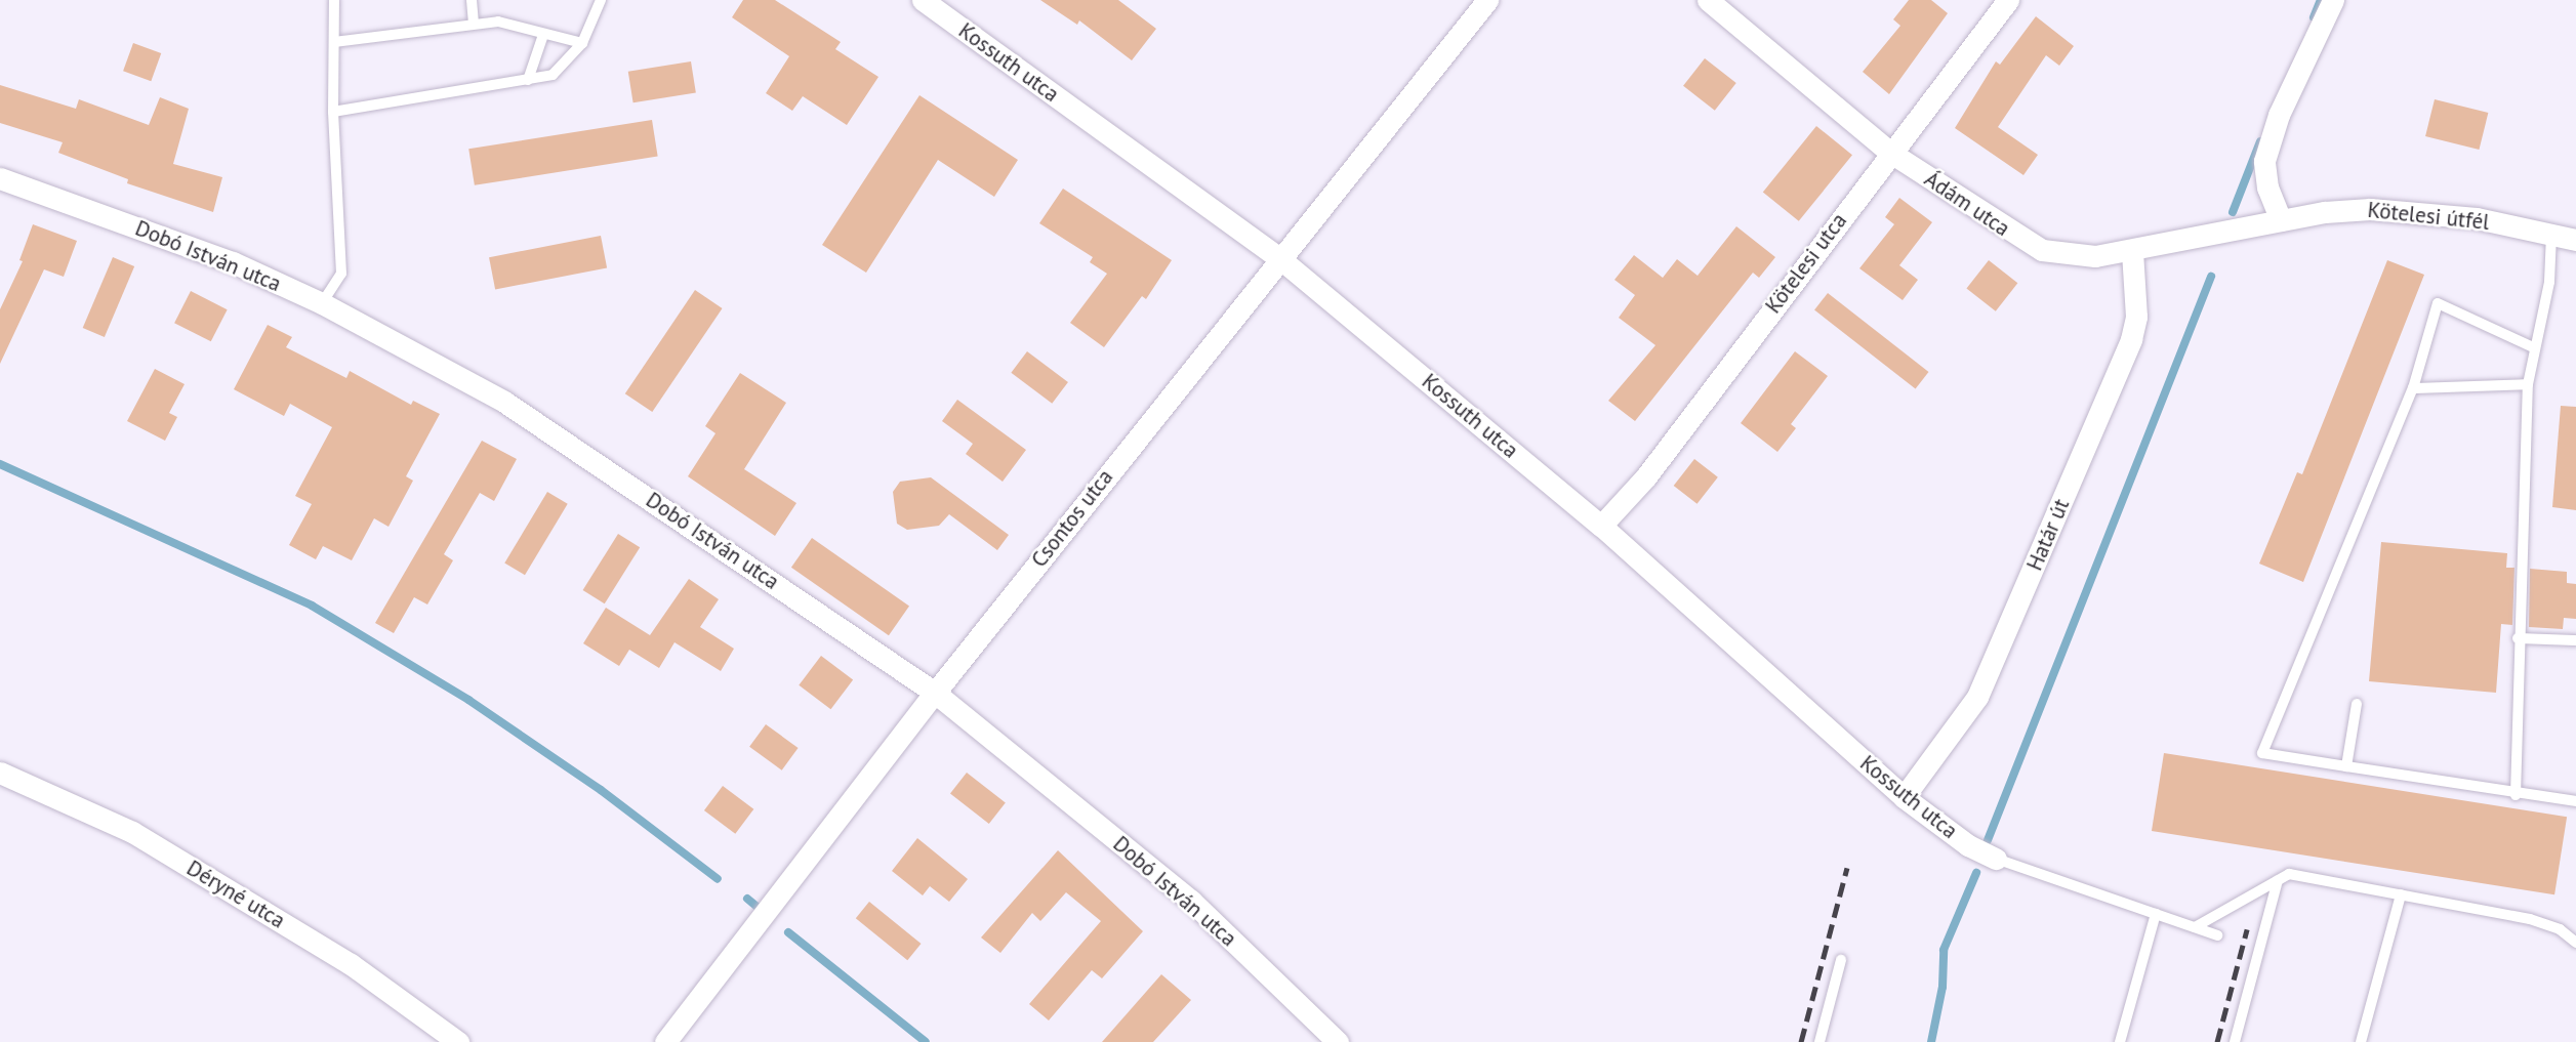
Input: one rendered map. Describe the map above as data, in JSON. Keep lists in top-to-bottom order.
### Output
{
  "streets": {
    "street": [
      "Kossuth utca",
      "Ádám utca",
      "Kötelesi útfél",
      "Dobó István utca",
      "Kötelesi utca",
      "Csontos utca",
      "Határ út",
      "Déryné utca"
    ]
  },
  "crossings": [
    ["Kossuth utca", "Kötelesi utca"],
    ["Kossuth utca", "Csontos utca"],
    ["Kossuth utca", "Határ út"],
    ["Ádám utca", "Kötelesi útfél"],
    ["Ádám utca", "Kötelesi utca"],
    ["Ádám utca", "Határ út"],
    ["Dobó István utca", "Csontos utca"]
  ]
}
